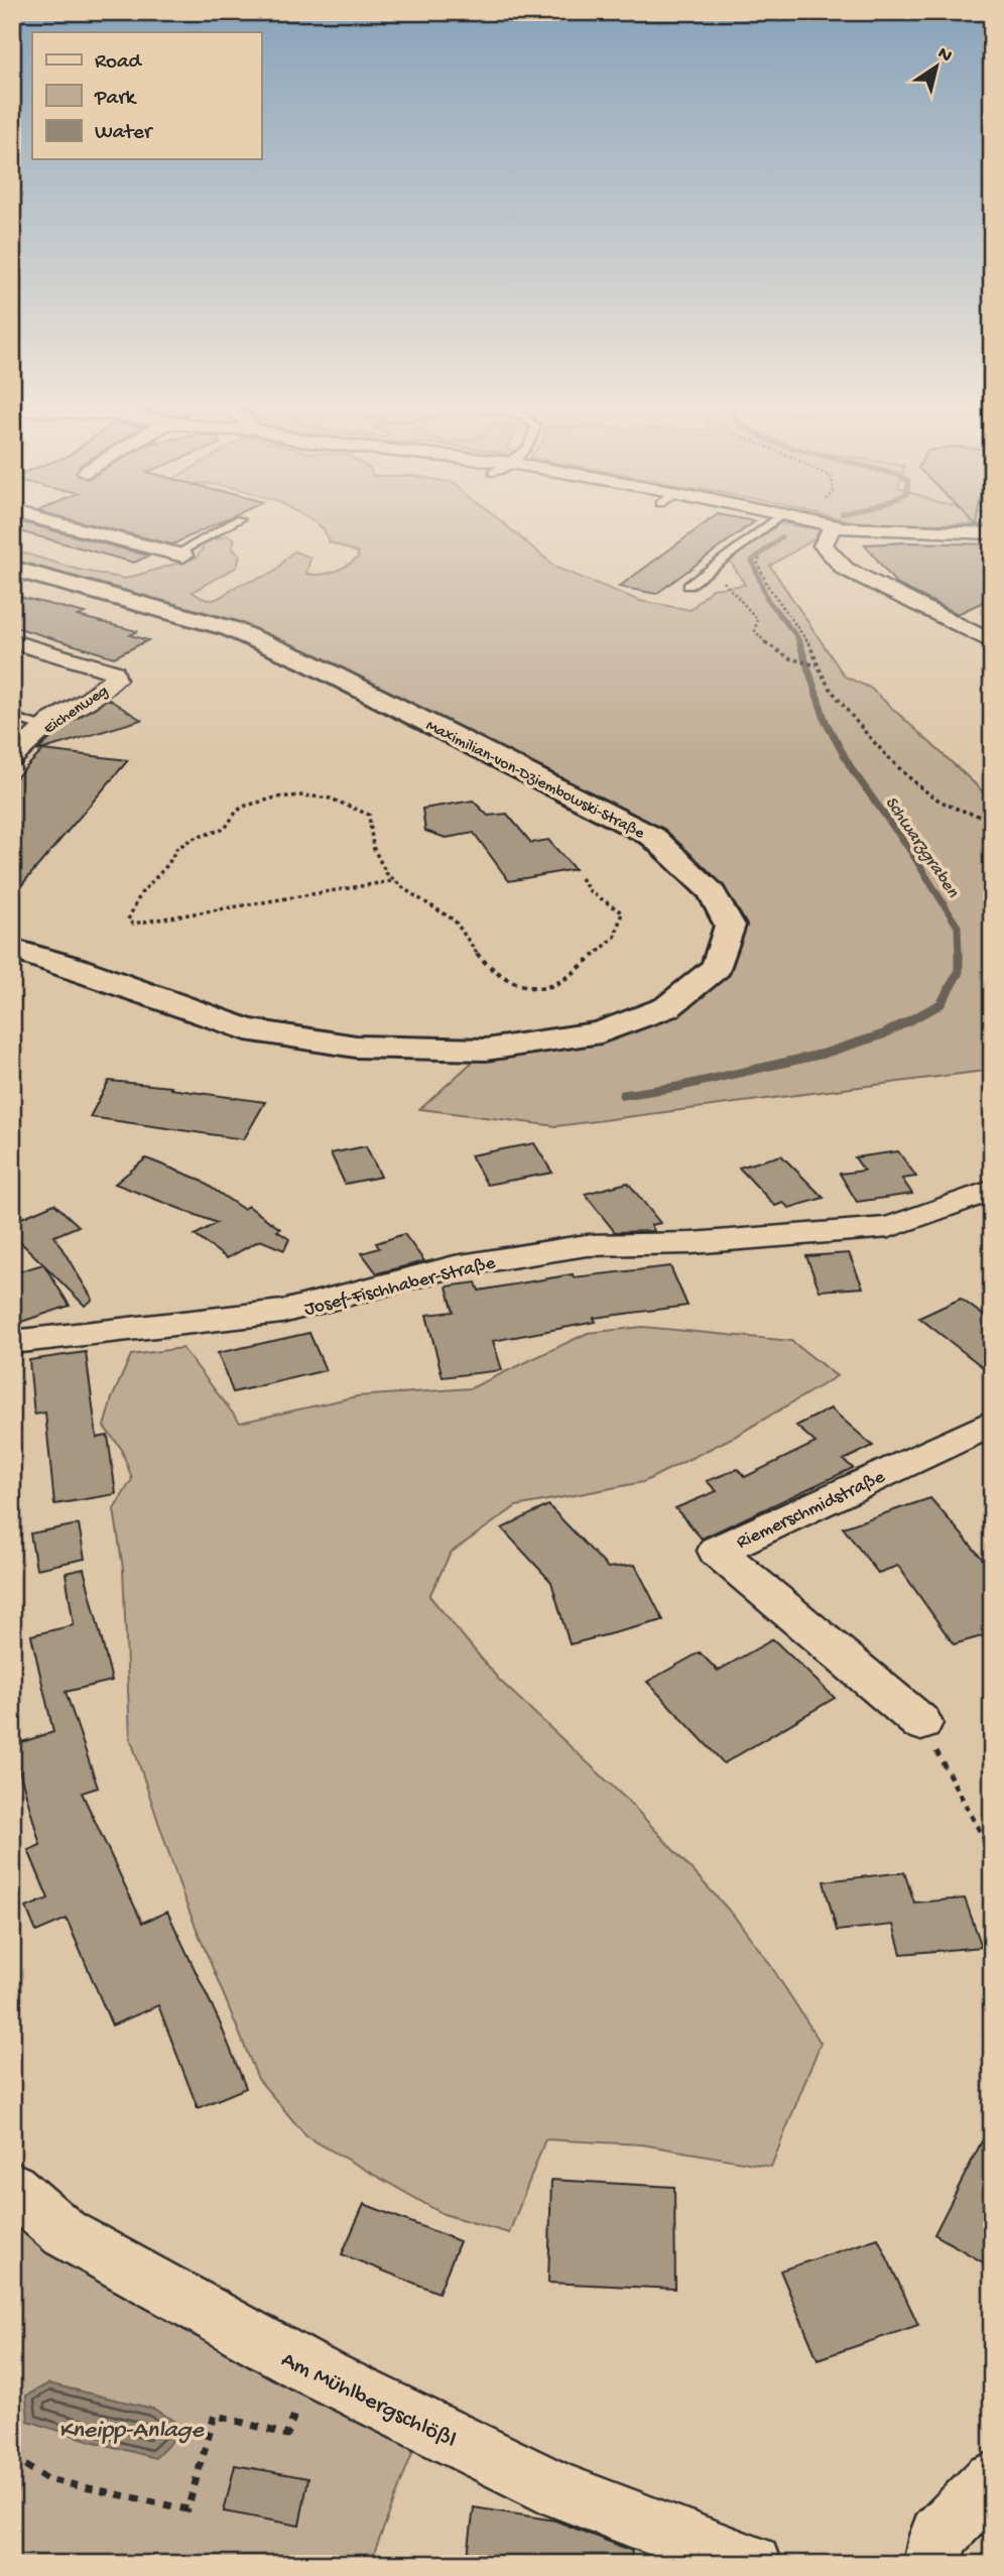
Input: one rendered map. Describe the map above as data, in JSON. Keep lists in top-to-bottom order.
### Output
{
  "streets": {
    "street": [
      "Eichenweg",
      "Maximilian-von-Dziembowski-Straße",
      "Josef-Fischhaber-Straße",
      "Riemerschmidstraße",
      "Am Mühlbergschlößl"
    ]
  },
  "water": ["Schwarzgraben", "Kneipp-Anlage"],
  "legend": ["Road", "Park", "Water"],
  "north": "top right"
}
